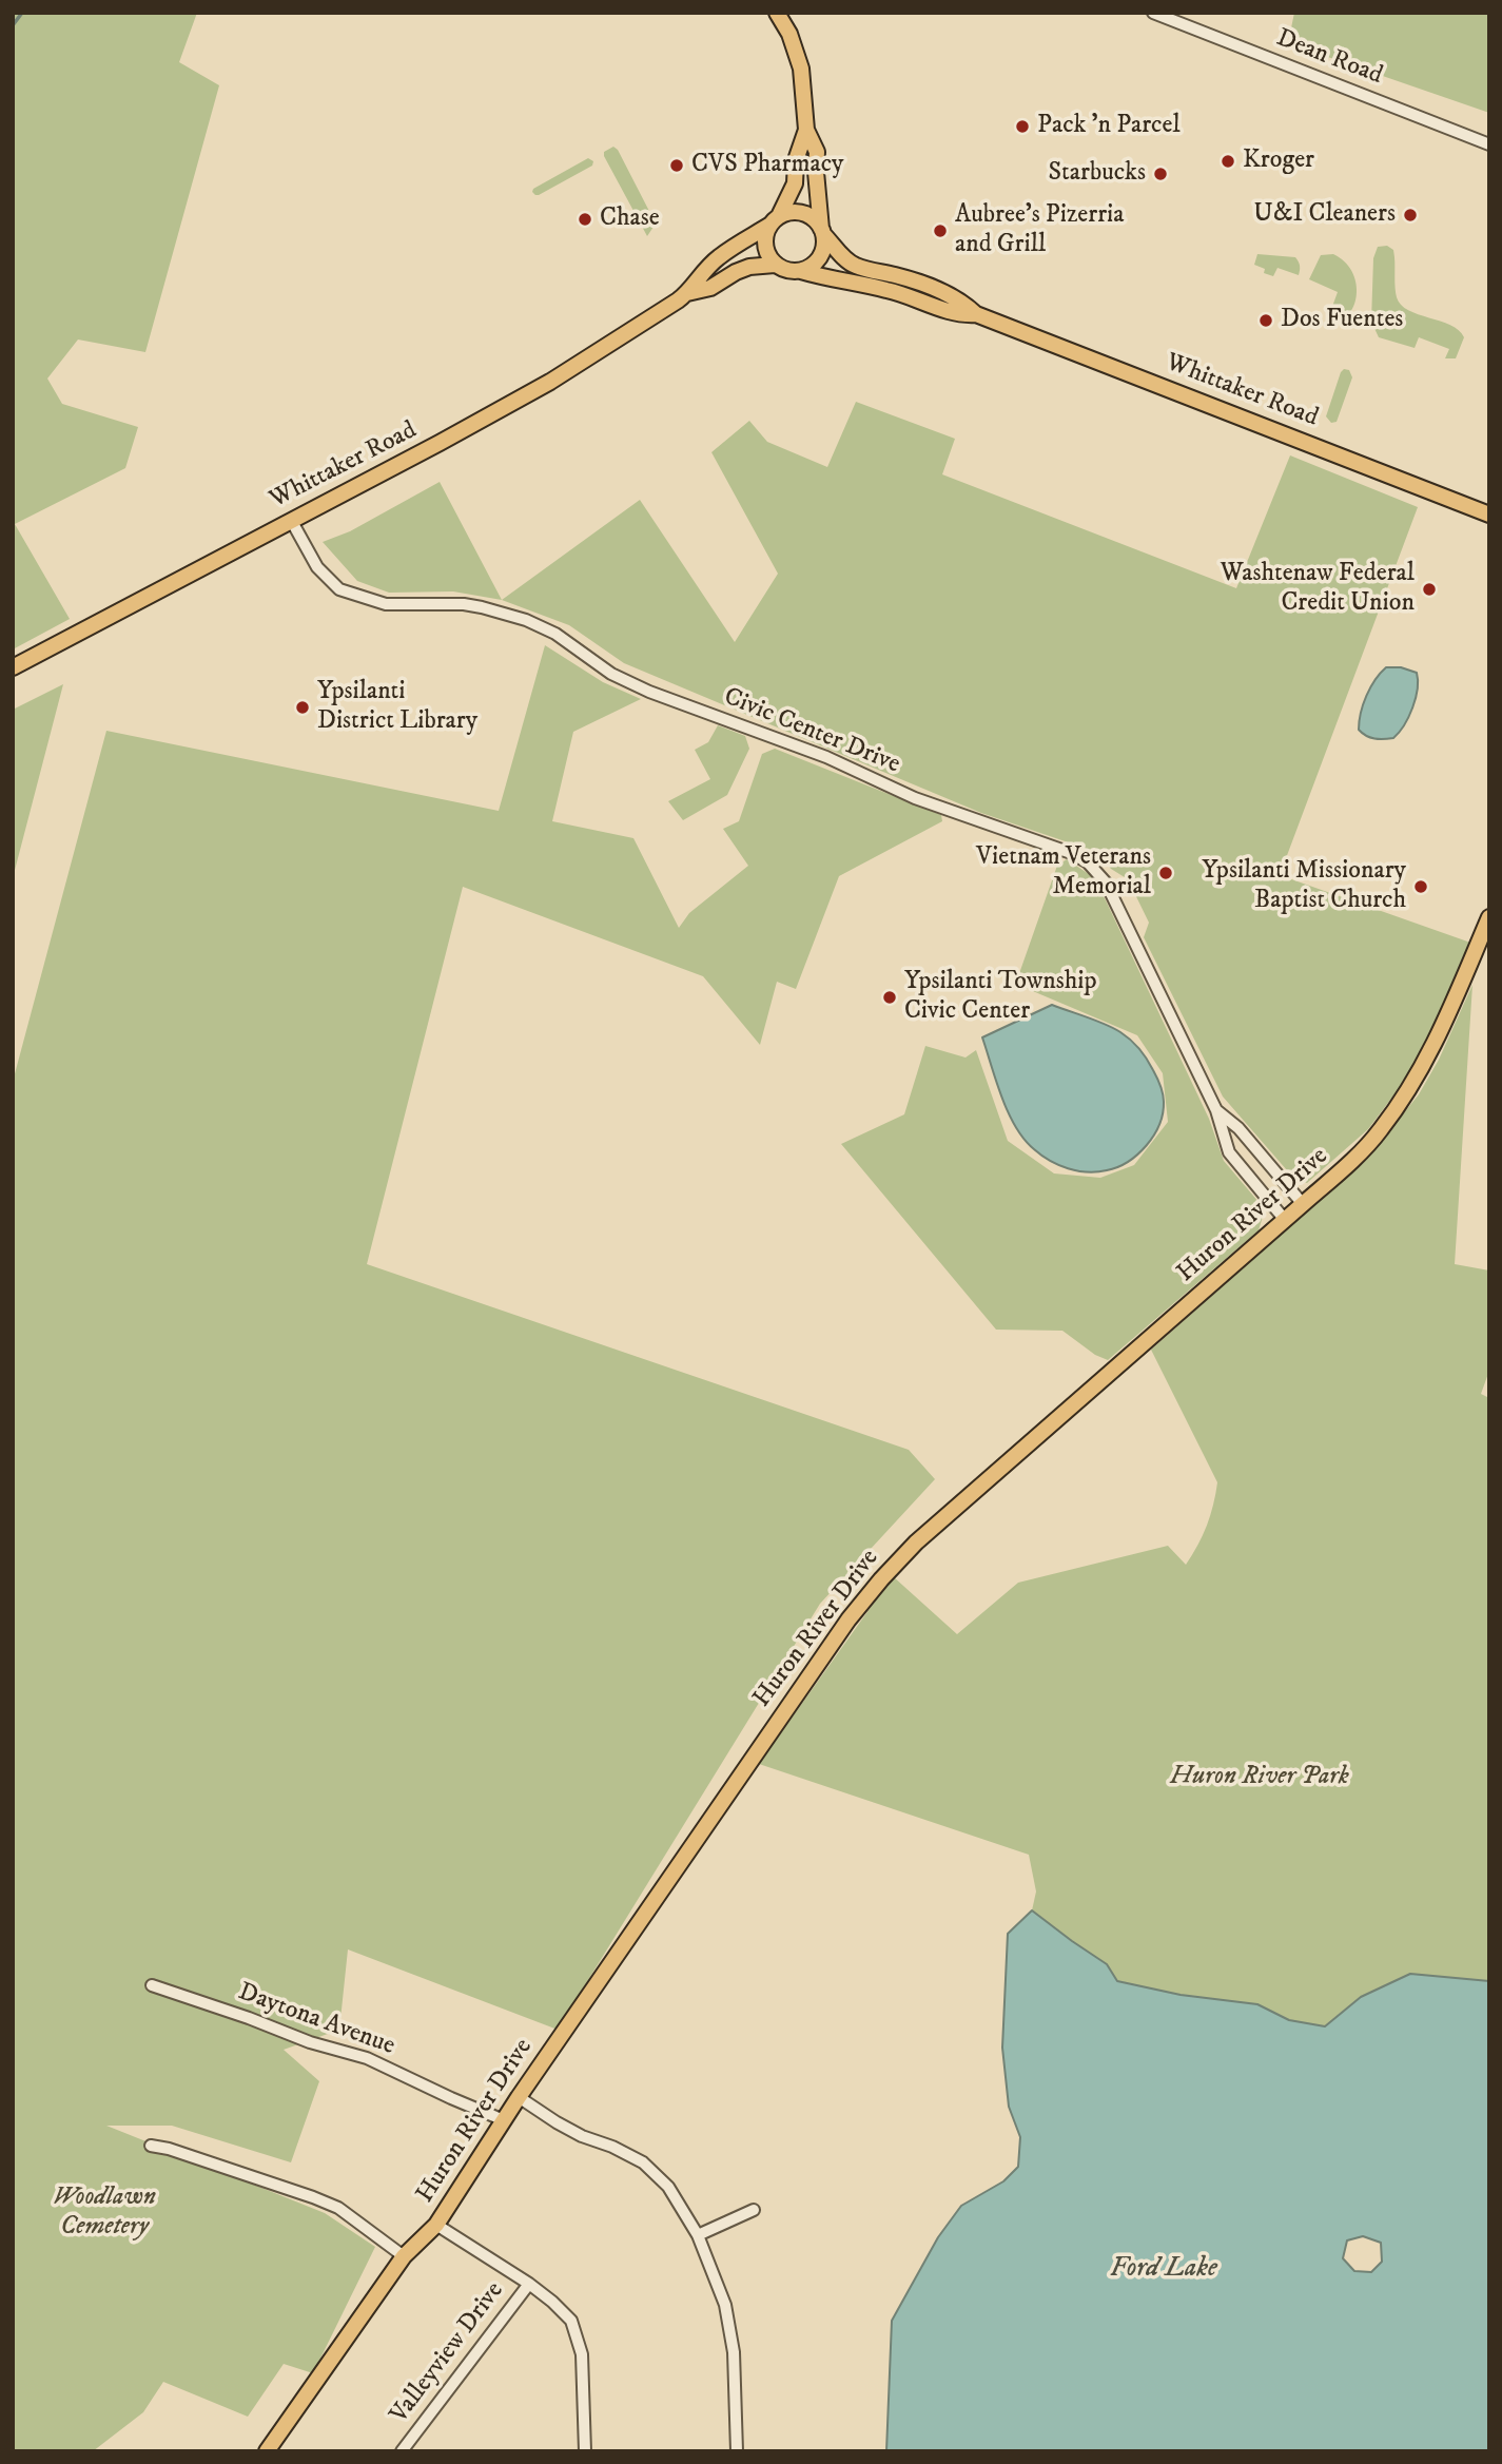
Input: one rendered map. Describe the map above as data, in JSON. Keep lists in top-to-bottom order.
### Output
{
  "streets": {
    "main road": ["Whittaker Road", "Huron River Drive"],
    "street": [
      "Dean Road",
      "Civic Center Drive",
      "Daytona Avenue",
      "Valleyview Drive"
    ]
  },
  "crossings": [
    ["Whittaker Road", "Civic Center Drive"],
    ["Civic Center Drive", "Huron River Drive"],
    ["Huron River Drive", "Daytona Avenue"]
  ],
  "water": ["Ford Lake"],
  "parks": ["Huron River Park", "Woodlawn Cemetery"],
  "places": [
    "Pack 'n Parcel",
    "Kroger",
    "CVS Pharmacy",
    "Starbucks",
    "U&I Cleaners",
    "Chase",
    "Aubree's Pizerria and Grill",
    "Dos Fuentes",
    "Washtenaw Federal Credit Union",
    "Ypsilanti District Library",
    "Vietnam Veterans Memorial",
    "Ypsilanti Missionary Baptist Church",
    "Ypsilanti Township Civic Center"
  ]
}
